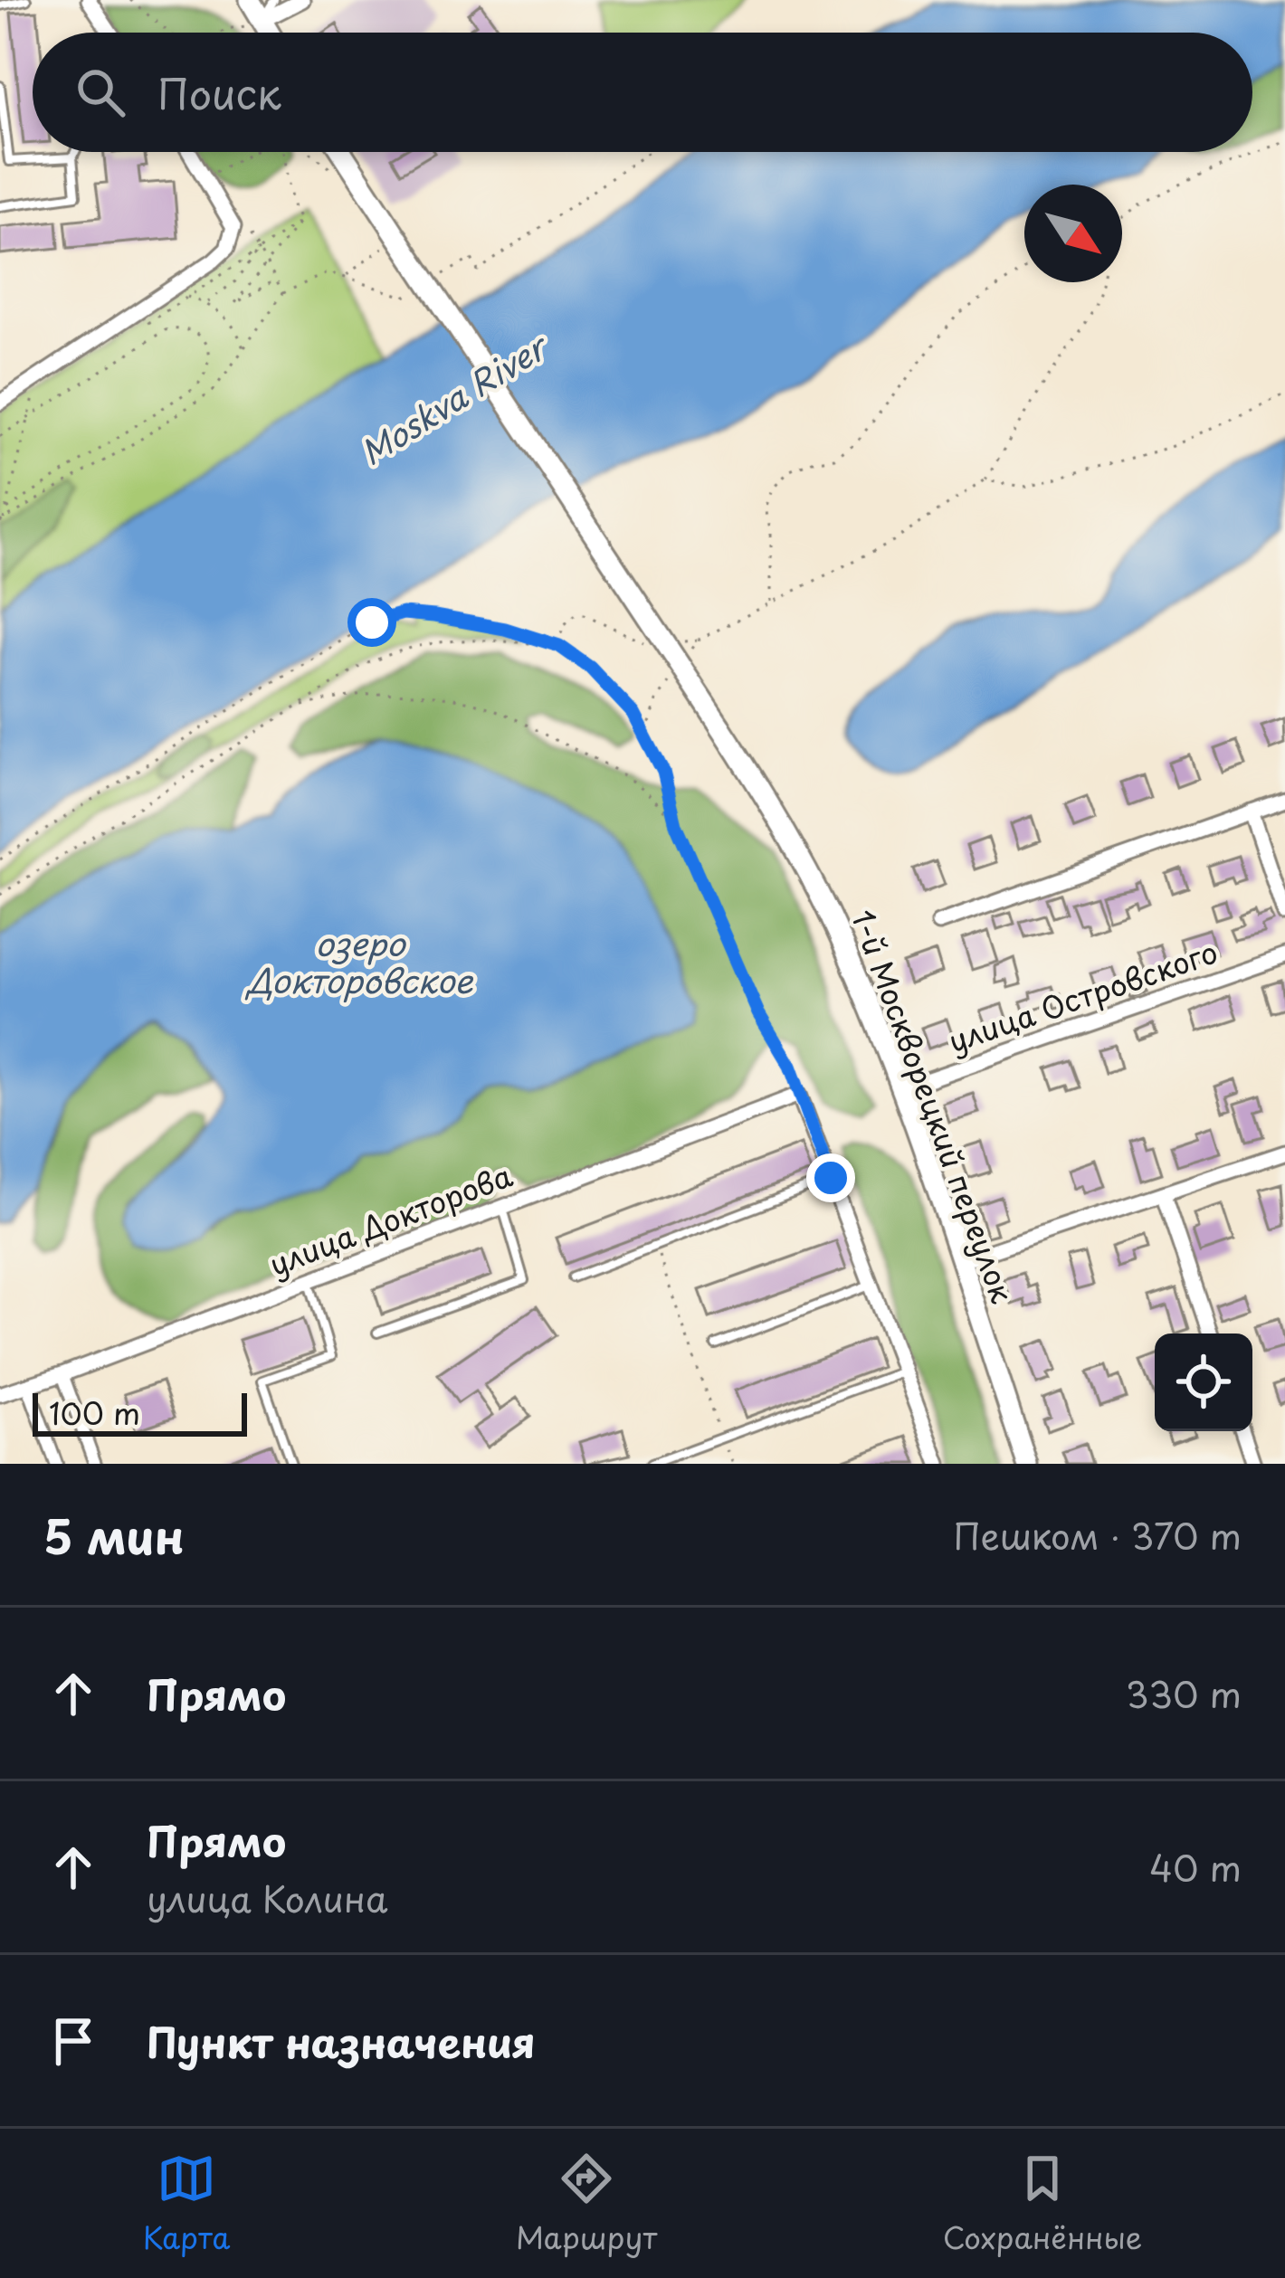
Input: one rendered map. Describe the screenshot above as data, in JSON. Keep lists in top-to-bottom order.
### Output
{
  "streets": {
    "street": ["улица Островского", "1-й Москворецкий переулок", "улица Докторова"]
  },
  "crossings": [
    ["улица Островского", "1-й Москворецкий переулок"]
  ],
  "water": ["Moskva River", "озеро Докторовское"],
  "scale_bar": "100 m",
  "north": "bottom right",
  "page": {
    "search": "Поиск",
    "scale": "100 m",
    "heading": ["5 мин", "Пешком · 370 m"],
    "list": [
      ["Прямо", "330 m"],
      ["Прямо", "улица Колина", "40 m"],
      "Пункт назначения"
    ],
    "nav": ["Карта", "Маршрут", "Сохранённые"]
  }
}
